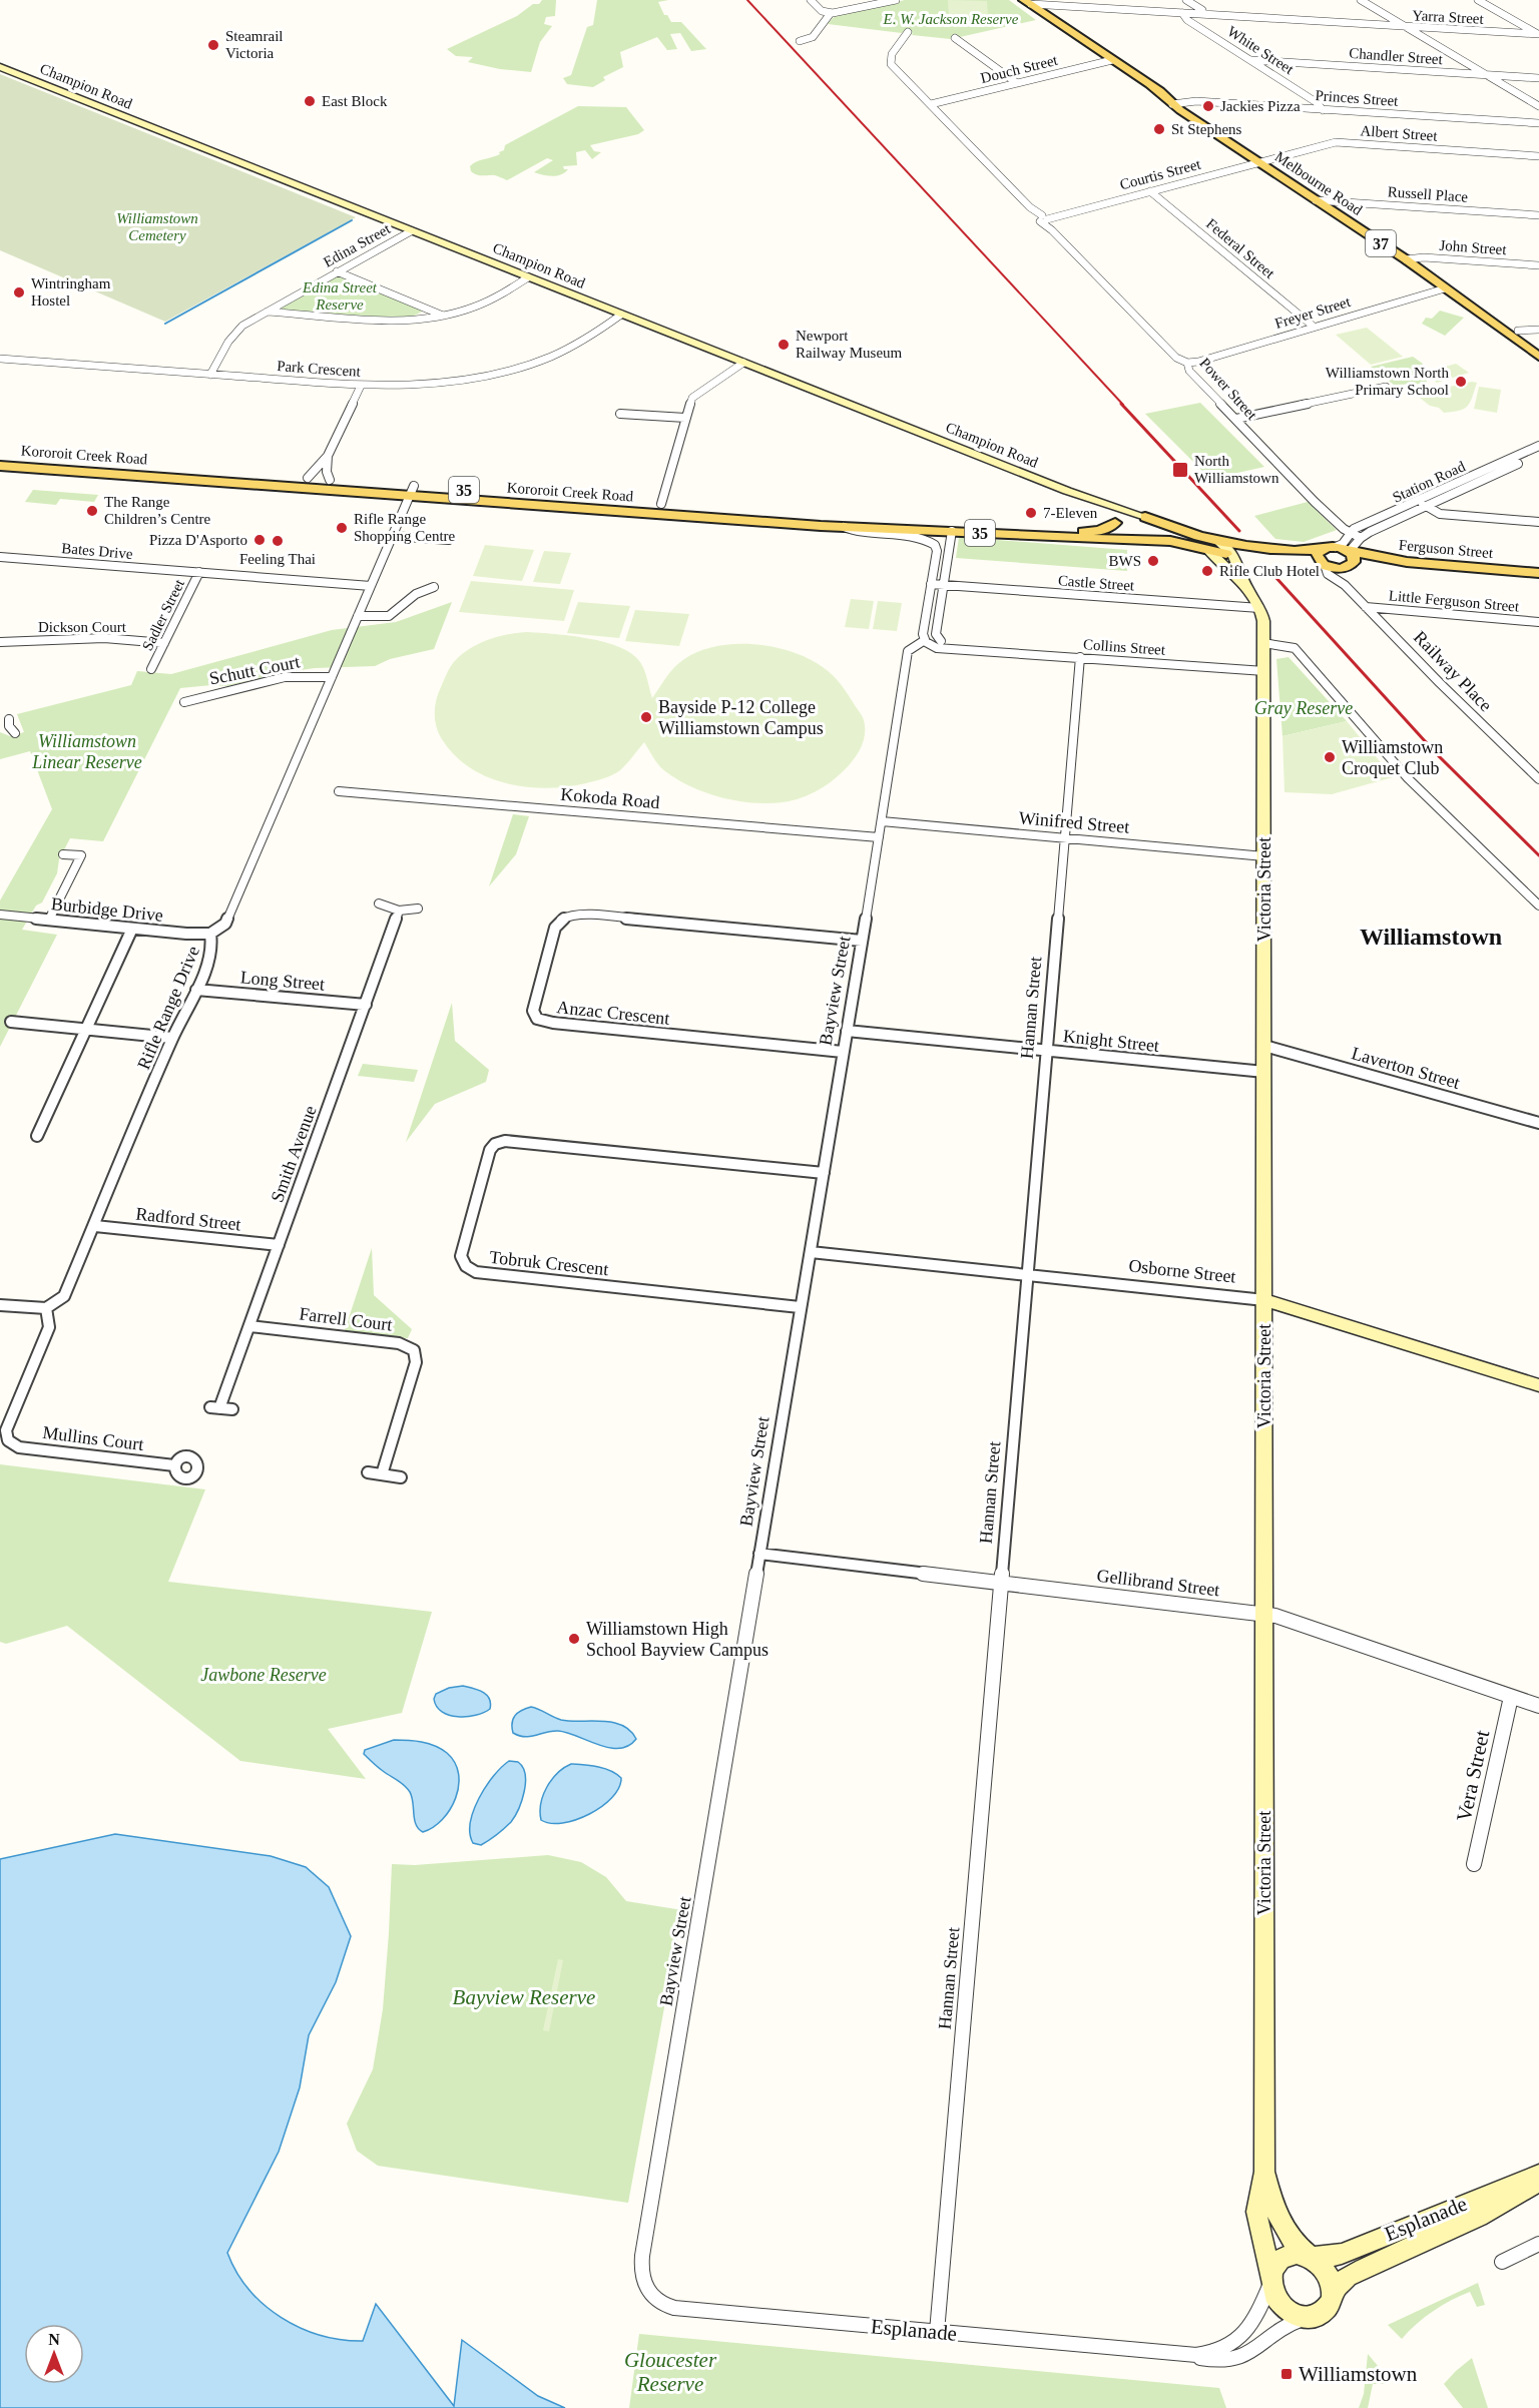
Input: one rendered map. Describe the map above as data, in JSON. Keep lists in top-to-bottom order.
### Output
{
  "streets": {
    "main road": [
      "Melbourne Road",
      "37",
      "Kororoit Creek Road",
      "35",
      "Ferguson Street"
    ],
    "street": [
      "Yarra Street",
      "White Street",
      "Chandler Street",
      "Douch Street",
      "Champion Road",
      "Princes Street",
      "Albert Street",
      "Courtis Street",
      "Russell Place",
      "Edina Street",
      "John Street",
      "Federal Street",
      "Freyer Street",
      "Park Crescent",
      "Power Street",
      "Station Road",
      "Bates Drive",
      "Castle Street",
      "Little Ferguson Street",
      "Sadler Street",
      "Dickson Court",
      "Collins Street",
      "Schutt Court",
      "Railway Place",
      "Kokoda Road",
      "Winifred Street",
      "Victoria Street",
      "Burbidge Drive",
      "Long Street",
      "Bayview Street",
      "Rifle Range Drive",
      "Hannan Street",
      "Anzac Crescent",
      "Knight Street",
      "Laverton Street",
      "Smith Avenue",
      "Radford Street",
      "Tobruk Crescent",
      "Osborne Street",
      "Farrell Court",
      "Mullins Court",
      "Gellibrand Street",
      "Vera Street",
      "Esplanade"
    ]
  },
  "crossings": [
    ["Yarra Street", "White Street"],
    ["Yarra Street", "Melbourne Road"],
    ["White Street", "Chandler Street"],
    ["White Street", "Princes Street"],
    ["Douch Street", "Melbourne Road"],
    ["Douch Street", "Power Street"],
    ["Champion Road", "Edina Street"],
    ["Champion Road", "Park Crescent"],
    ["Champion Road", "Kororoit Creek Road"],
    ["Champion Road", "35"],
    ["Champion Road", "Ferguson Street"],
    ["Princes Street", "Melbourne Road"],
    ["Albert Street", "Courtis Street"],
    ["Albert Street", "Melbourne Road"],
    ["Courtis Street", "Melbourne Road"],
    ["Courtis Street", "Federal Street"],
    ["Courtis Street", "Power Street"],
    ["Melbourne Road", "Russell Place"],
    ["Melbourne Road", "John Street"],
    ["Melbourne Road", "Freyer Street"],
    ["Edina Street", "Park Crescent"],
    ["Federal Street", "Freyer Street"],
    ["Freyer Street", "Power Street"],
    ["Power Street", "Station Road"],
    ["Kororoit Creek Road", "35"],
    ["Kororoit Creek Road", "Rifle Range Drive"],
    ["Station Road", "35"],
    ["Station Road", "Ferguson Street"],
    ["35", "Ferguson Street"],
    ["35", "Railway Place"],
    ["35", "Victoria Street"],
    ["Ferguson Street", "Victoria Street"],
    ["Bates Drive", "Sadler Street"],
    ["Bates Drive", "Rifle Range Drive"],
    ["Castle Street", "Victoria Street"],
    ["Little Ferguson Street", "Railway Place"],
    ["Sadler Street", "Dickson Court"],
    ["Collins Street", "Victoria Street"],
    ["Collins Street", "Bayview Street"],
    ["Collins Street", "Hannan Street"],
    ["Schutt Court", "Rifle Range Drive"],
    ["Kokoda Road", "Bayview Street"],
    ["Winifred Street", "Victoria Street"],
    ["Winifred Street", "Bayview Street"],
    ["Winifred Street", "Hannan Street"],
    ["Victoria Street", "Knight Street"],
    ["Victoria Street", "Laverton Street"],
    ["Victoria Street", "Osborne Street"],
    ["Victoria Street", "Gellibrand Street"],
    ["Victoria Street", "Esplanade"],
    ["Burbidge Drive", "Rifle Range Drive"],
    ["Long Street", "Rifle Range Drive"],
    ["Long Street", "Smith Avenue"],
    ["Bayview Street", "Anzac Crescent"],
    ["Bayview Street", "Knight Street"],
    ["Bayview Street", "Tobruk Crescent"],
    ["Bayview Street", "Osborne Street"],
    ["Bayview Street", "Gellibrand Street"],
    ["Bayview Street", "Esplanade"],
    ["Rifle Range Drive", "Radford Street"],
    ["Rifle Range Drive", "Mullins Court"],
    ["Hannan Street", "Knight Street"],
    ["Hannan Street", "Osborne Street"],
    ["Hannan Street", "Gellibrand Street"],
    ["Hannan Street", "Esplanade"],
    ["Smith Avenue", "Radford Street"],
    ["Smith Avenue", "Farrell Court"],
    ["Gellibrand Street", "Vera Street"]
  ],
  "districts": ["Williamstown"],
  "parks": [
    "E. W. Jackson Reserve",
    "Williamstown Cemetery",
    "Edina Street Reserve",
    "Gray Reserve",
    "Williamstown Linear Reserve",
    "Jawbone Reserve",
    "Bayview Reserve",
    "Gloucester Reserve"
  ],
  "places": {
    "other": [
      "Steamrail Victoria",
      "East Block",
      "Jackies Pizza",
      "St Stephens",
      "Wintringham Hostel",
      "Newport Railway Museum",
      "Williamstown North Primary School",
      "The Range Children’s Centre",
      "7-Eleven",
      "Rifle Range Shopping Centre",
      "Pizza D'Asporto",
      "Feeling Thai",
      "BWS",
      "Rifle Club Hotel",
      "Bayside P-12 College Williamstown Campus",
      "Williamstown Croquet Club",
      "Williamstown High School Bayview Campus"
    ],
    "transit": ["North Williamstown", "Williamstown"]
  },
  "north": "top"
}
